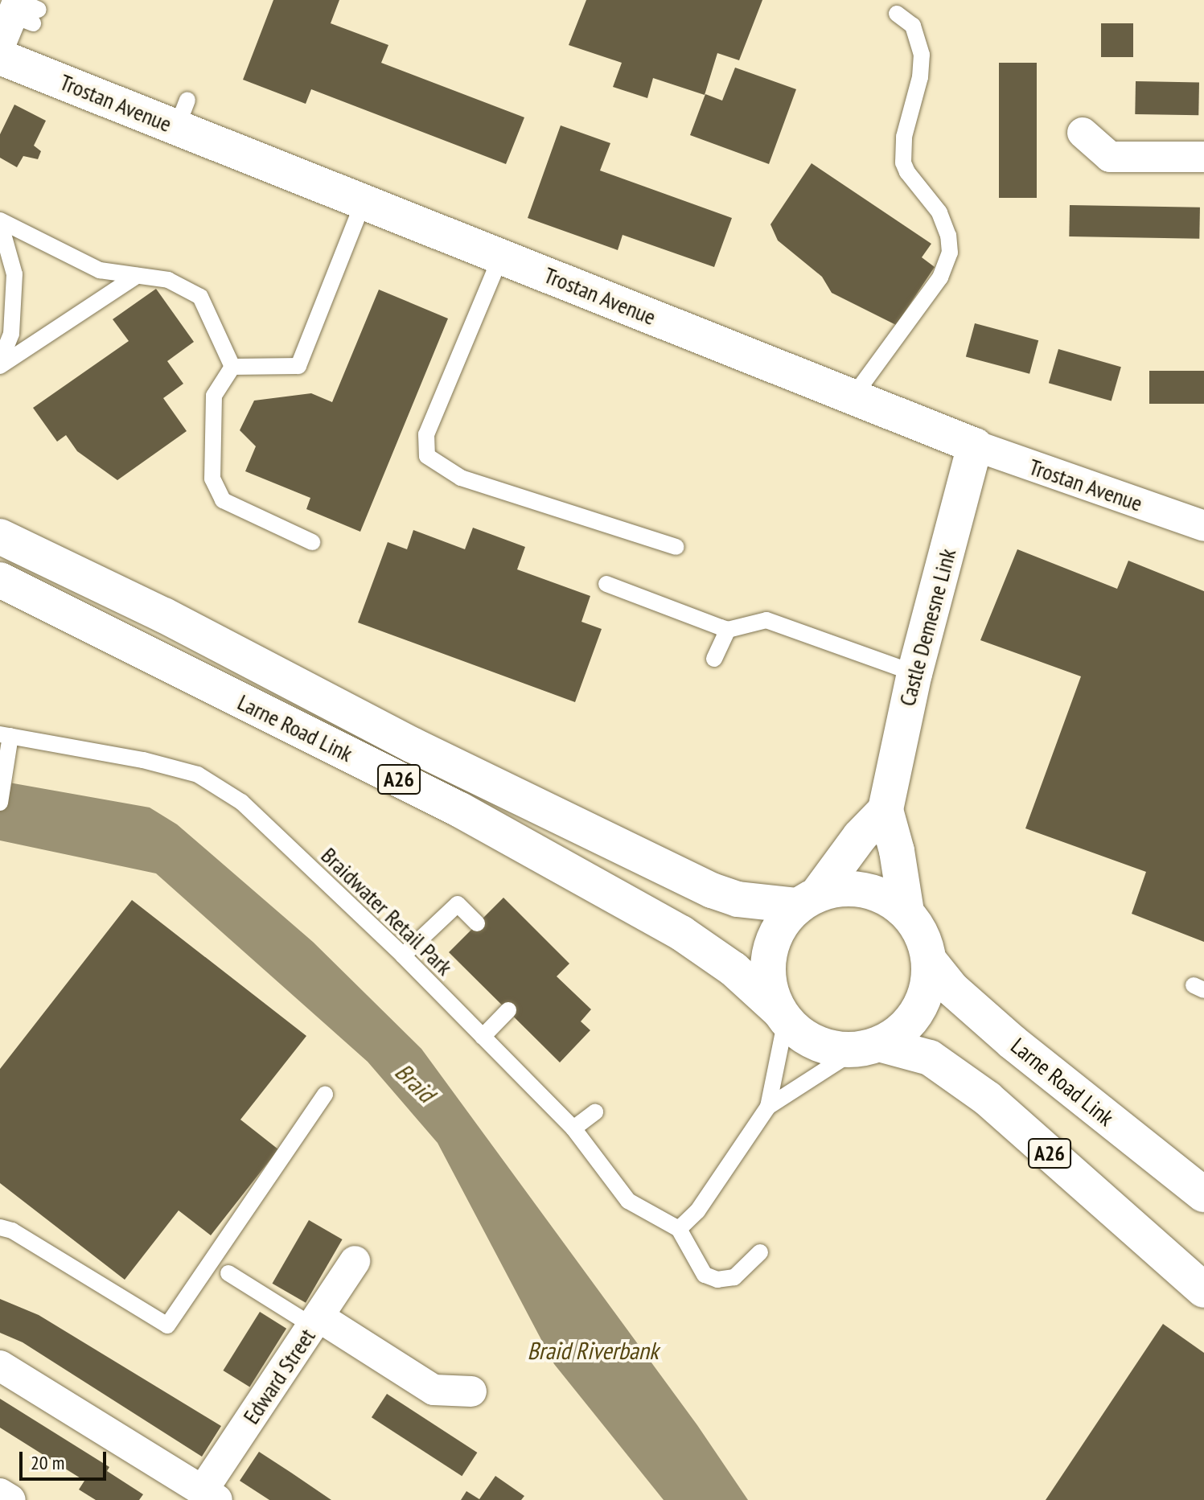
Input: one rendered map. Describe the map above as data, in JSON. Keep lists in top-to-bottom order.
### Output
{
  "streets": {
    "main road": [
      "Trostan Avenue",
      "Castle Demesne Link",
      "Larne Road Link",
      "A26"
    ],
    "street": ["Edward Street"],
    "lane": ["Braidwater Retail Park"]
  },
  "crossings": [
    ["Trostan Avenue", "Castle Demesne Link"],
    ["Castle Demesne Link", "Larne Road Link"],
    ["Castle Demesne Link", "A26"],
    ["Larne Road Link", "A26"]
  ],
  "water": ["Braid", "Braid Riverbank"],
  "scale_bar": "20 m"
}
